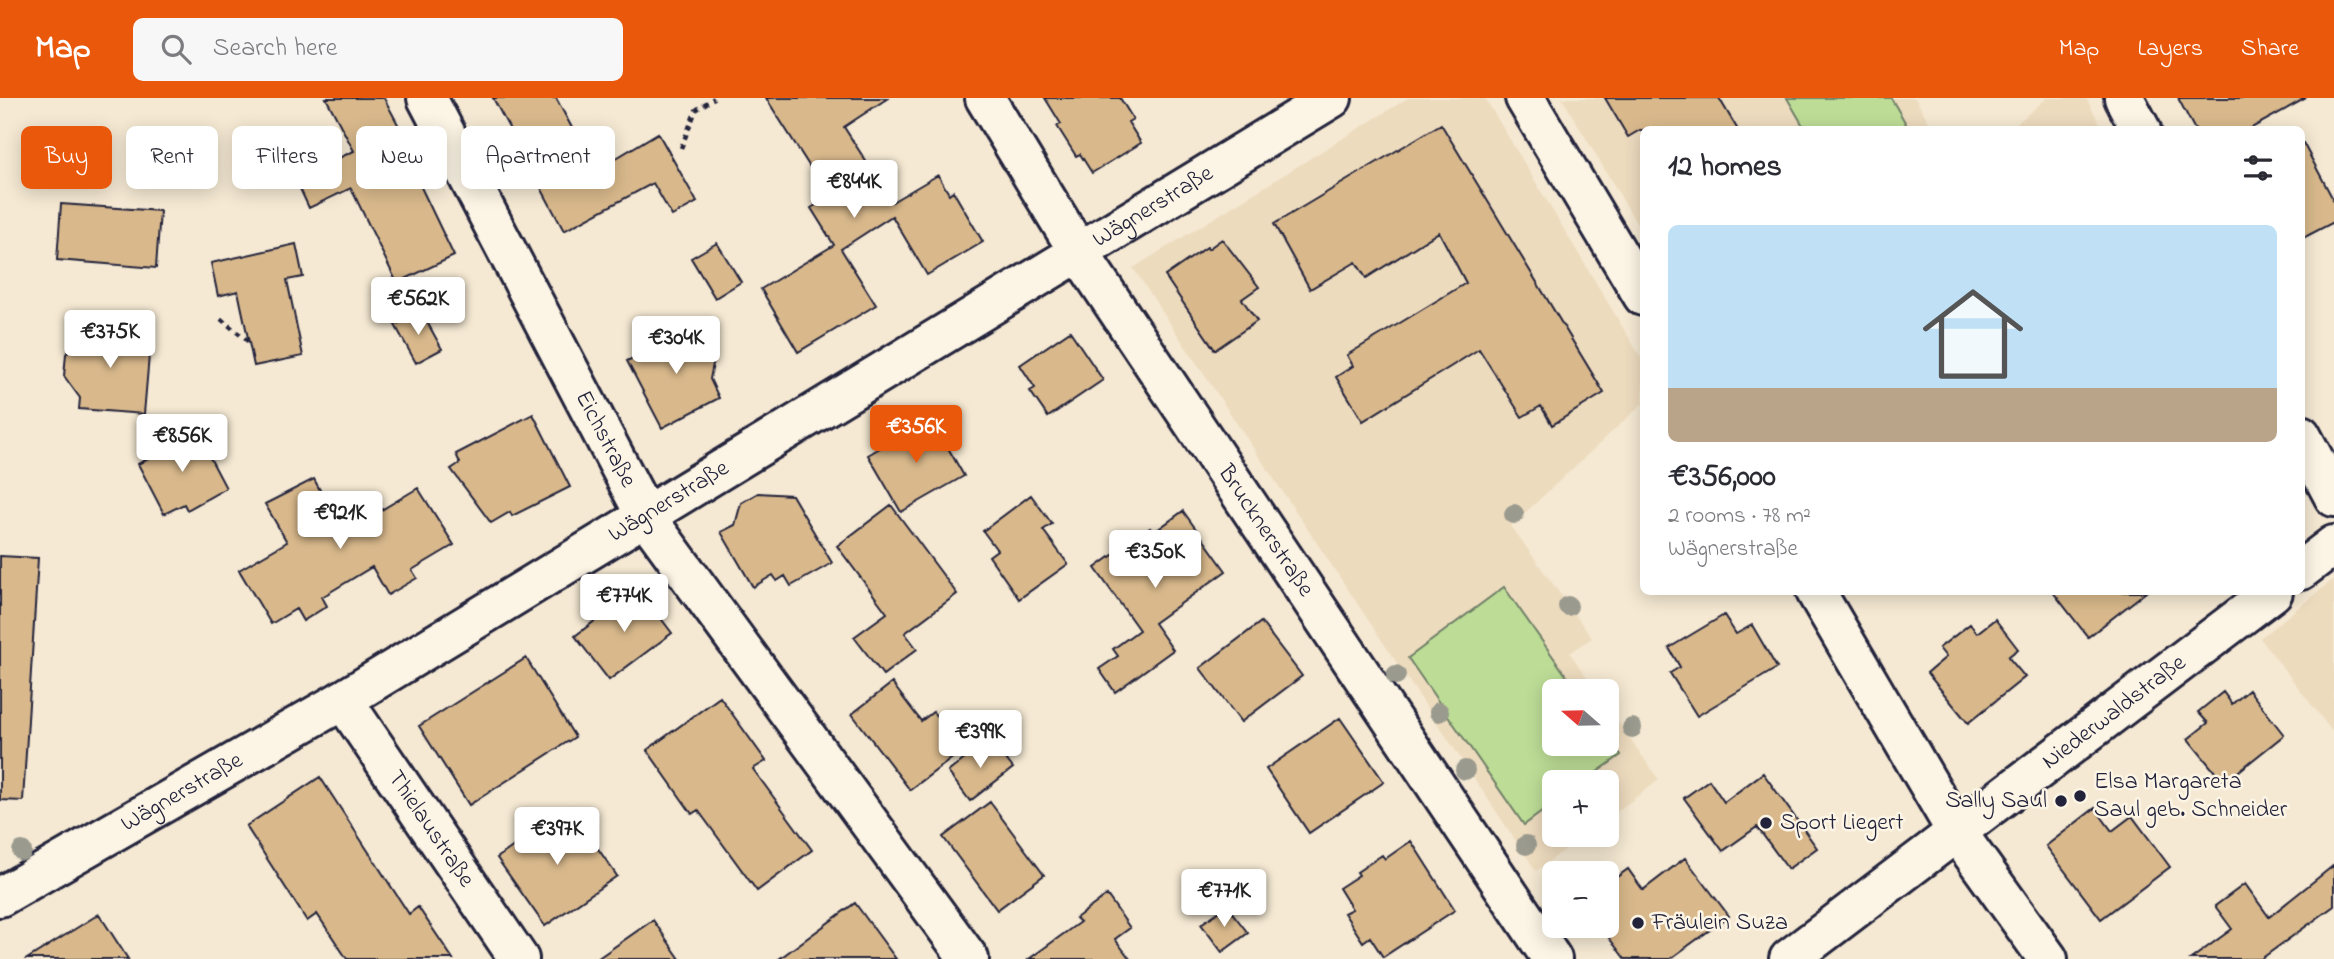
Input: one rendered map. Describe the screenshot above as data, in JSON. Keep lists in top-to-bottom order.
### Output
{
  "streets": {
    "street": [
      "Wägnerstraße",
      "Eichstraße",
      "Brucknerstraße",
      "Niederwaldstraße",
      "Thielaustraße"
    ]
  },
  "crossings": [
    ["Wägnerstraße", "Eichstraße"],
    ["Wägnerstraße", "Brucknerstraße"],
    ["Wägnerstraße", "Thielaustraße"]
  ],
  "places": [
    "Elsa Margareta Saul geb. Schneider",
    "Sally Saul",
    "Sport Liegert",
    "Fräulein Suza"
  ],
  "north": "left",
  "page": {
    "header": "Map",
    "search": "Search here",
    "nav": ["Map", "Layers", "Share"],
    "chip": [
      "Buy",
      "Rent",
      "Filters",
      "New",
      "Apartment"
    ],
    "heading": "12 homes",
    "price": [
      "€844K",
      "€562K",
      "€375K",
      "€304K",
      "€356K",
      "€856K",
      "€921K",
      "€350K",
      "€774K",
      "€399K",
      "€397K",
      "€771K"
    ],
    "list": [
      {
        "name": "€356,000",
        "note": "2 rooms · 78 m² · Wägnerstraße"
      }
    ],
    "map_buttons": ["+", "−"]
  }
}
